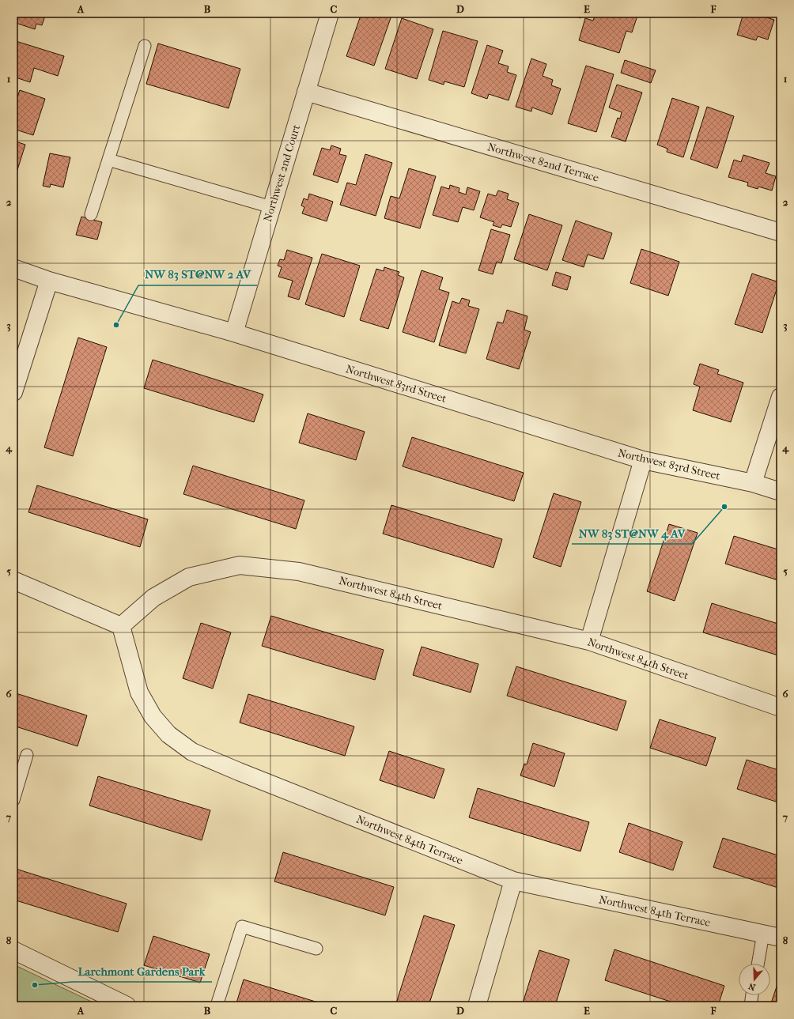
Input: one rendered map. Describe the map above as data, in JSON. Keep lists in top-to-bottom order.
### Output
{
  "streets": {
    "street": [
      "Northwest 82nd Terrace",
      "Northwest 2nd Court",
      "Northwest 83rd Street",
      "Northwest 84th Street",
      "Northwest 84th Terrace"
    ]
  },
  "crossings": [
    ["Northwest 82nd Terrace", "Northwest 2nd Court"],
    ["Northwest 2nd Court", "Northwest 83rd Street"],
    ["Northwest 84th Street", "Northwest 84th Terrace"]
  ],
  "places": ["NW 83 ST@NW 2 AV", "NW 83 ST@NW 4 AV", "Larchmont Gardens Park"],
  "north": "bottom",
  "grid": {
    "columns": [
      "A",
      "B",
      "C",
      "D",
      "E",
      "F"
    ],
    "rows": [
      "1",
      "2",
      "3",
      "4",
      "5",
      "6",
      "7",
      "8"
    ]
  }
}
